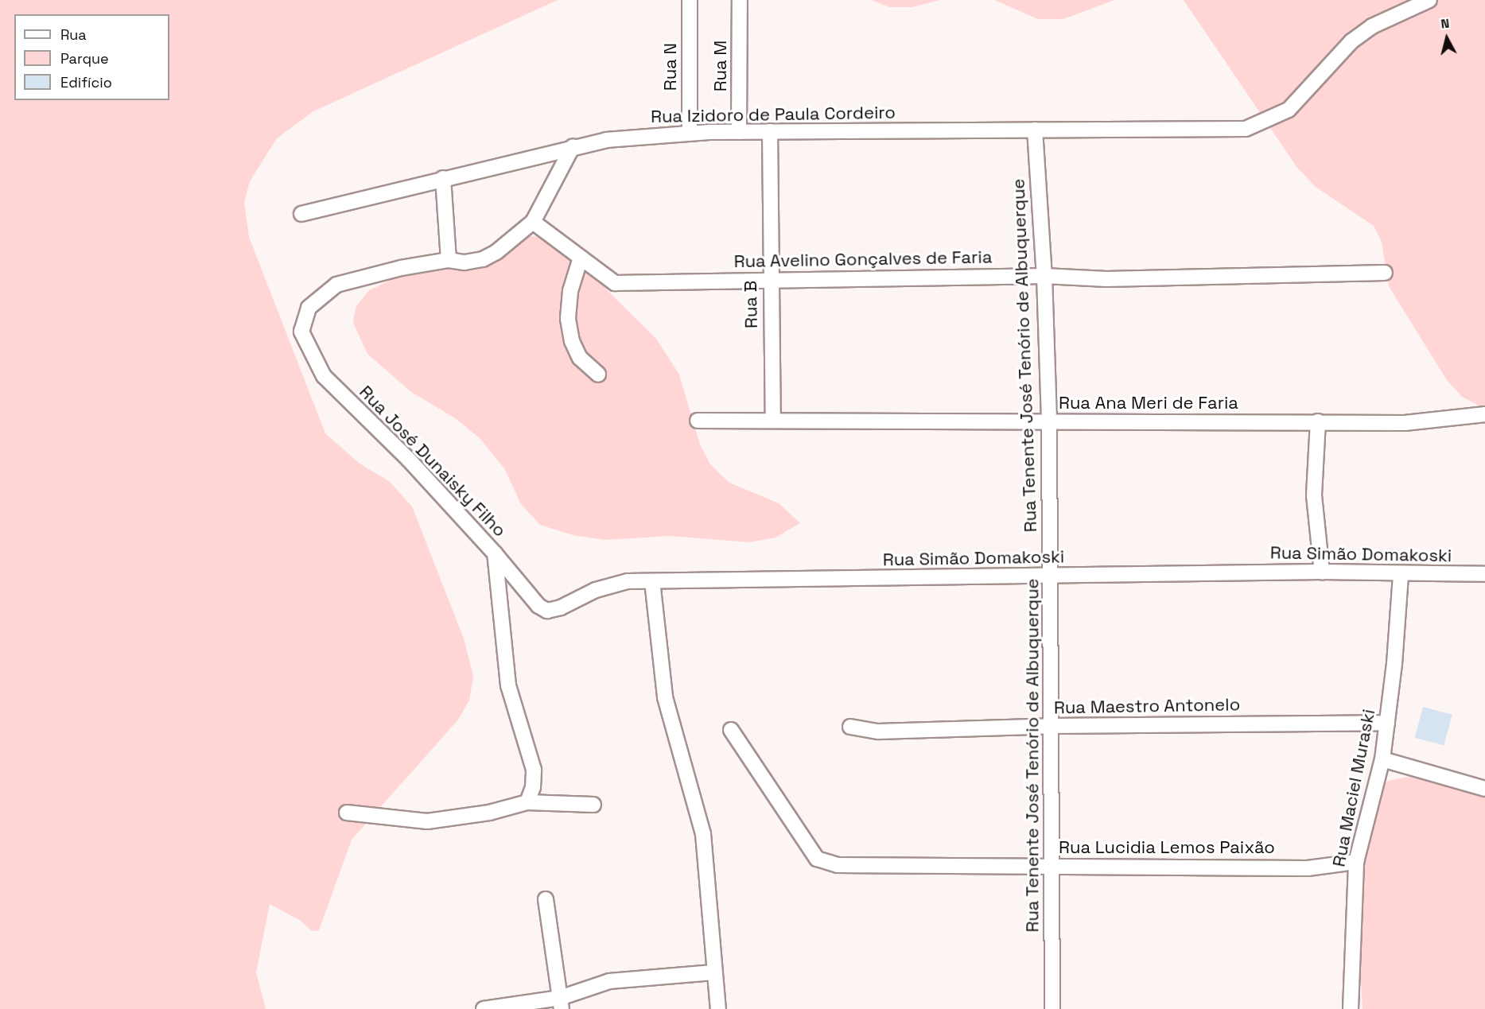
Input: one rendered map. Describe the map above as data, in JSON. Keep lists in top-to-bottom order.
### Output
{
  "streets": {
    "street": [
      "Rua M",
      "Rua N",
      "Rua Izidoro de Paula Cordeiro",
      "Rua Avelino Gonçalves de Faria",
      "Rua B",
      "Rua Tenente José Tenório de Albuquerque",
      "Rua Ana Meri de Faria",
      "Rua José Dunaisky Filho",
      "Rua Simão Domakoski",
      "Rua Maestro Antonelo",
      "Rua Maciel Muraski",
      "Rua Lucidia Lemos Paixão"
    ]
  },
  "crossings": [
    ["Rua M", "Rua Izidoro de Paula Cordeiro"],
    ["Rua N", "Rua Izidoro de Paula Cordeiro"],
    ["Rua Izidoro de Paula Cordeiro", "Rua B"],
    ["Rua Izidoro de Paula Cordeiro", "Rua Tenente José Tenório de Albuquerque"],
    ["Rua Avelino Gonçalves de Faria", "Rua B"],
    ["Rua Avelino Gonçalves de Faria", "Rua Tenente José Tenório de Albuquerque"],
    ["Rua Avelino Gonçalves de Faria", "Rua José Dunaisky Filho"],
    ["Rua B", "Rua Ana Meri de Faria"],
    ["Rua Tenente José Tenório de Albuquerque", "Rua Ana Meri de Faria"],
    ["Rua Tenente José Tenório de Albuquerque", "Rua Simão Domakoski"],
    ["Rua Tenente José Tenório de Albuquerque", "Rua Maestro Antonelo"],
    ["Rua Tenente José Tenório de Albuquerque", "Rua Lucidia Lemos Paixão"],
    ["Rua José Dunaisky Filho", "Rua Simão Domakoski"],
    ["Rua Simão Domakoski", "Rua Maciel Muraski"],
    ["Rua Maestro Antonelo", "Rua Maciel Muraski"],
    ["Rua Maciel Muraski", "Rua Lucidia Lemos Paixão"]
  ],
  "legend": ["Rua", "Parque", "Edifício"],
  "north": "top"
}
